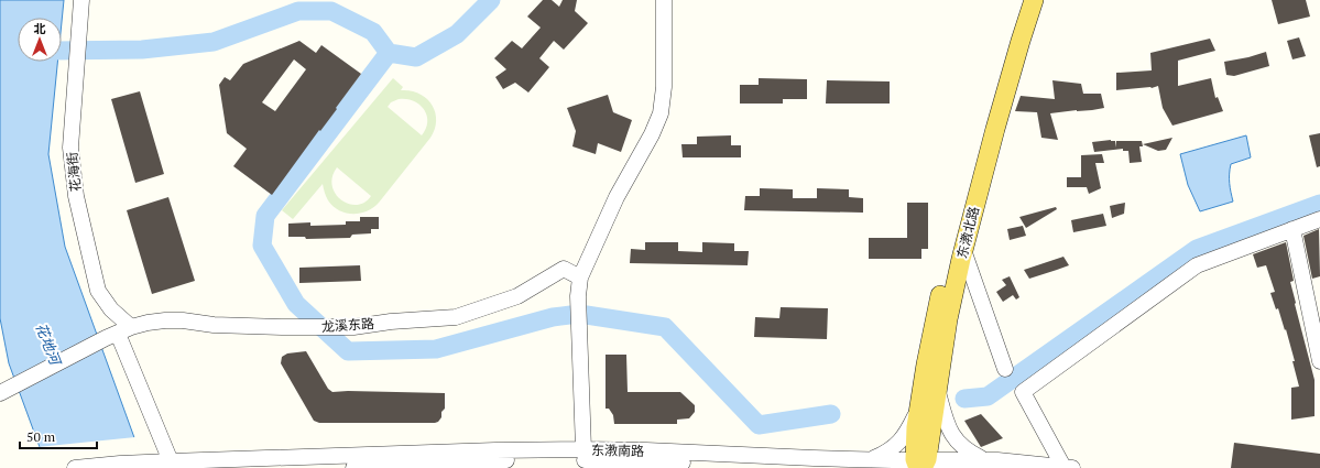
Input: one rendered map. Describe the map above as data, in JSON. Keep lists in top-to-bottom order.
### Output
{
  "streets": {
    "main road": ["东漖北路"],
    "street": ["花海街", "龙溪东路", "东漖南路"]
  },
  "crossings": [
    ["花海街", "龙溪东路"],
    ["东漖北路", "东漖南路"]
  ],
  "water": ["花地河"],
  "scale_bar": "50 m",
  "north": "top"
}
